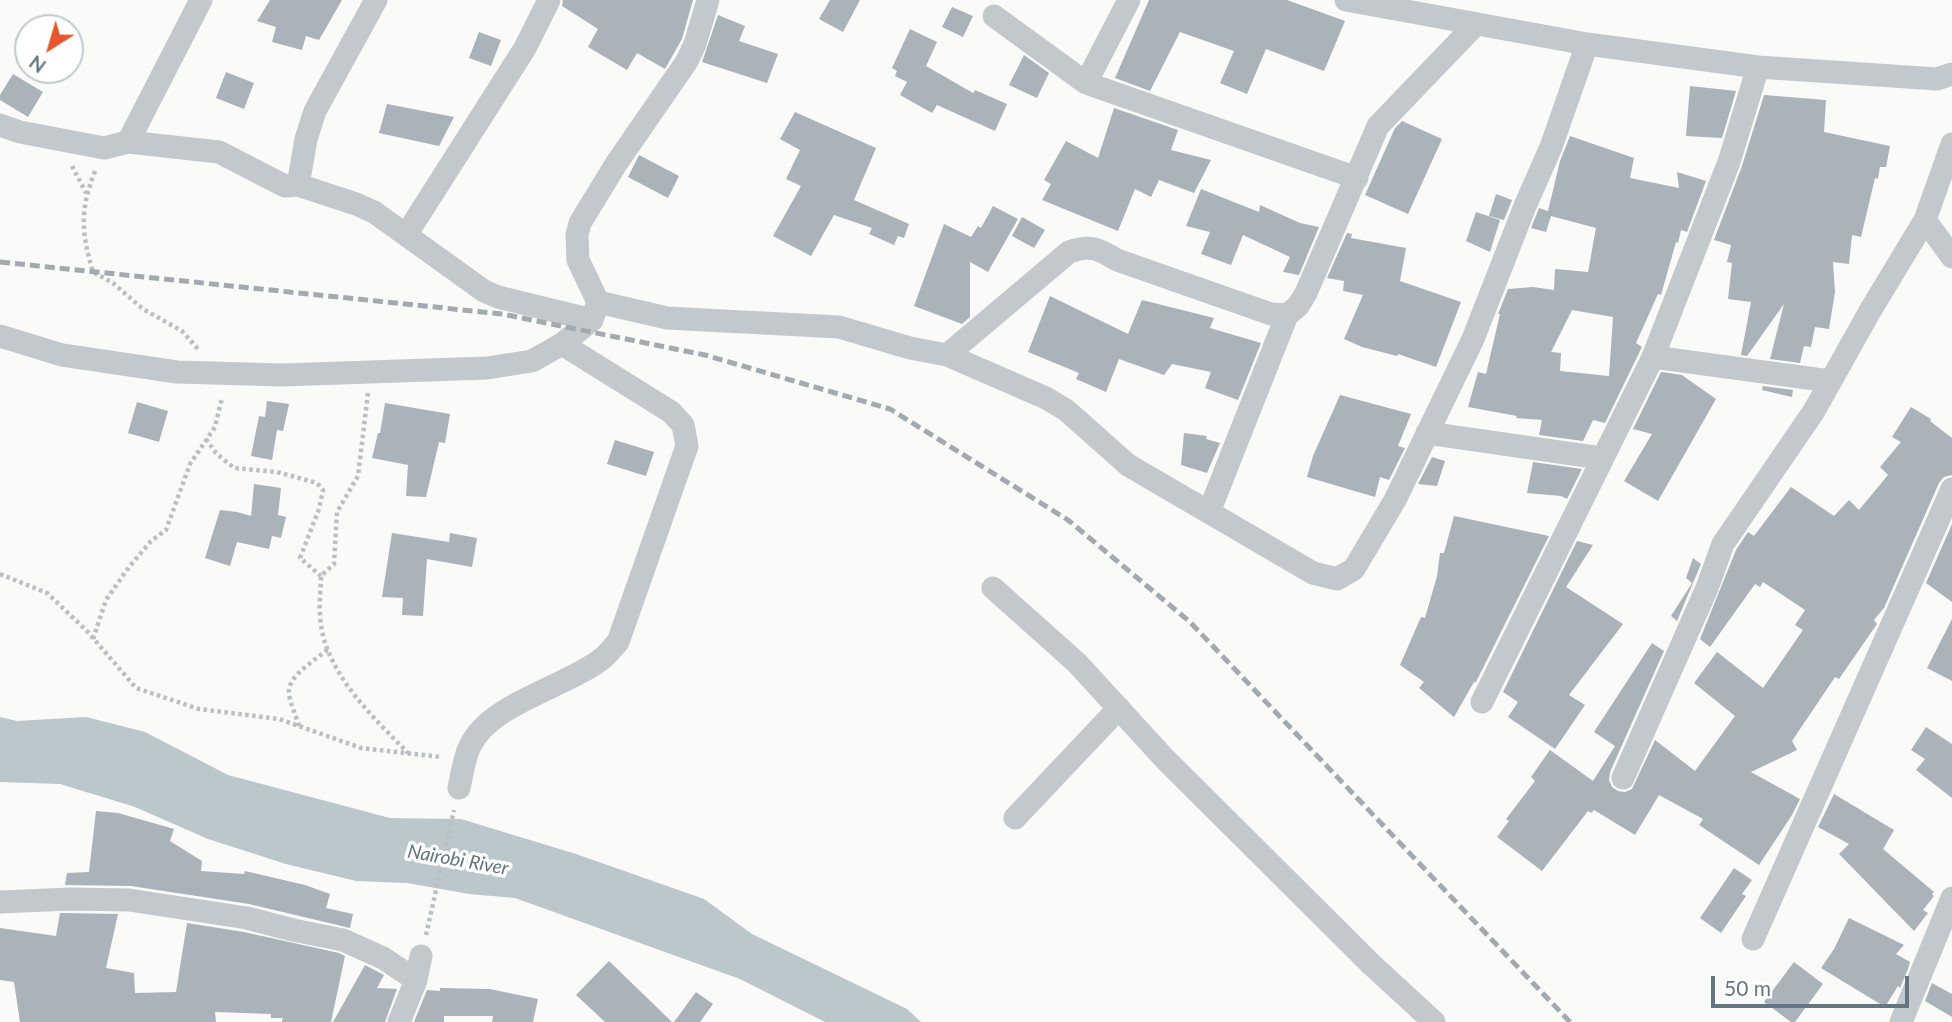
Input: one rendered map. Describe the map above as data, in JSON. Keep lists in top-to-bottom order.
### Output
{
  "water": ["Nairobi River"],
  "scale_bar": "50 m",
  "north": "bottom left"
}
